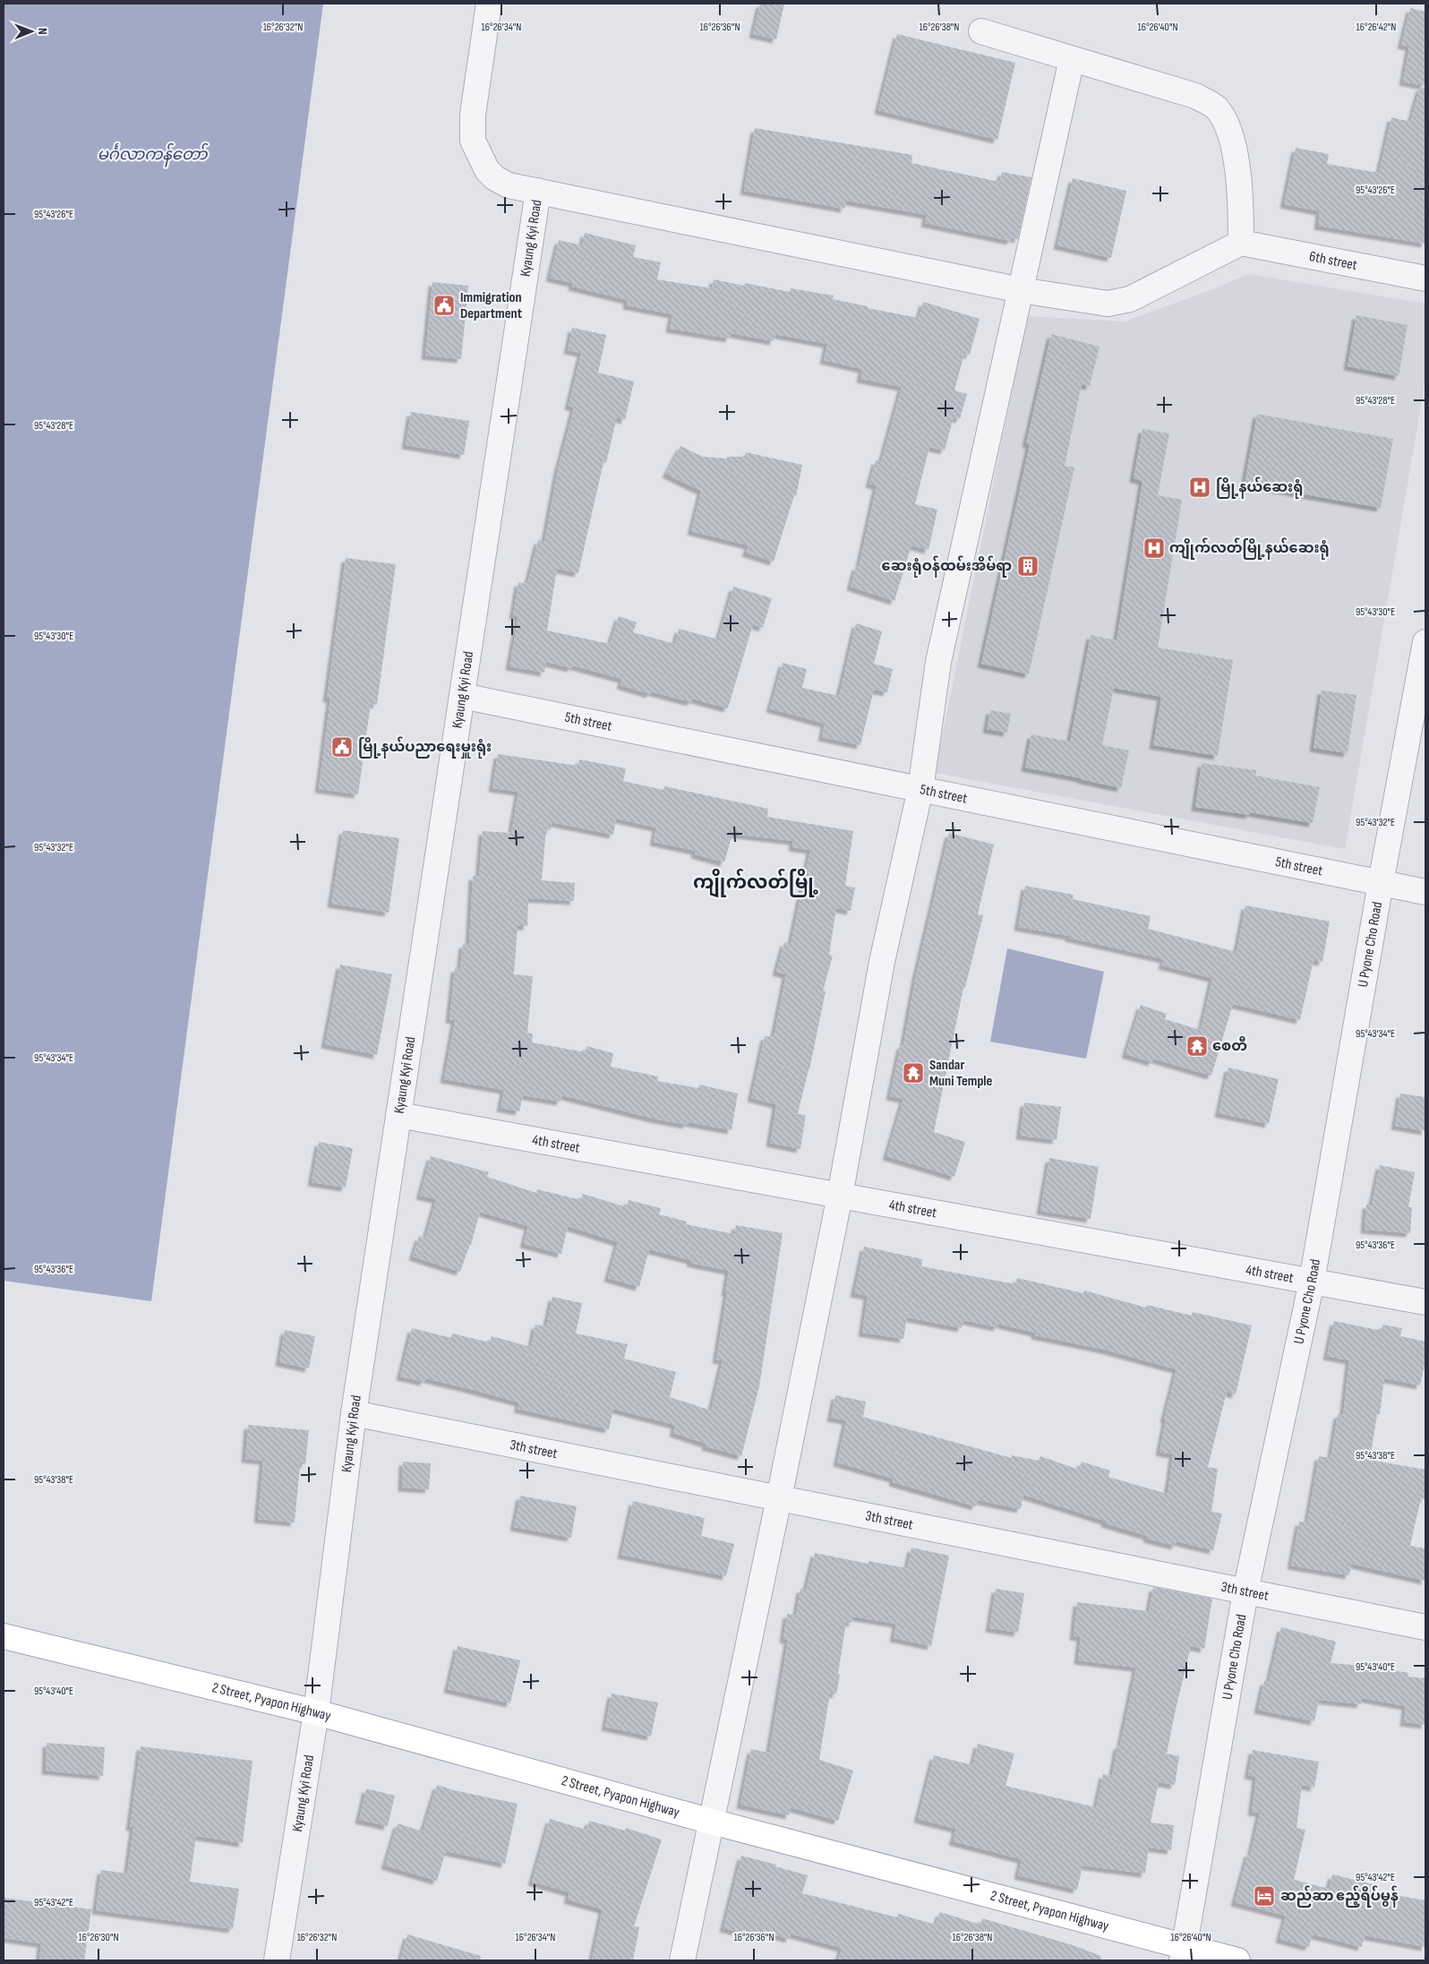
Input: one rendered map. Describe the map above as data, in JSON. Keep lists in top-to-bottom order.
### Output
{
  "streets": {
    "main road": ["2 Street, Pyapon Highway"],
    "street": [
      "Kyaung Kyi Road",
      "6th street",
      "5th street",
      "U Pyone Cho Road",
      "4th street",
      "3th street"
    ]
  },
  "crossings": [
    ["Kyaung Kyi Road", "5th street"],
    ["Kyaung Kyi Road", "4th street"],
    ["Kyaung Kyi Road", "3th street"],
    ["Kyaung Kyi Road", "2 Street, Pyapon Highway"],
    ["5th street", "U Pyone Cho Road"],
    ["U Pyone Cho Road", "4th street"],
    ["U Pyone Cho Road", "3th street"],
    ["U Pyone Cho Road", "2 Street, Pyapon Highway"]
  ],
  "districts": ["ကျိုက်လတ်မြို့"],
  "water": ["မင်္ဂလာကန်တော်"],
  "places": {
    "public building": ["Immigration Department", "မြို့နယ်ပညာရေးမှူးရုံး"],
    "hospital": ["မြို့နယ်ဆေးရုံ", "ကျိုက်လတ်မြို့နယ်ဆေးရုံ"],
    "building": ["ဆေးရုံဝန်ထမ်းအိမ်ရာ"],
    "temple": ["စေတီ", "Sandar Muni Temple"],
    "hotel": ["ဆည်ဆာ ဧည့်ရိပ်မွန်"]
  },
  "north": "right",
  "coordinates": [
    "16°26'32\"N",
    "16°26'34\"N",
    "16°26'36\"N",
    "16°26'38\"N",
    "16°26'40\"N",
    "16°26'42\"N",
    "95°43'26\"E",
    "95°43'28\"E",
    "95°43'30\"E",
    "95°43'32\"E",
    "95°43'34\"E",
    "95°43'36\"E",
    "95°43'38\"E",
    "95°43'40\"E",
    "95°43'42\"E",
    "16°26'30\"N"
  ]
}
